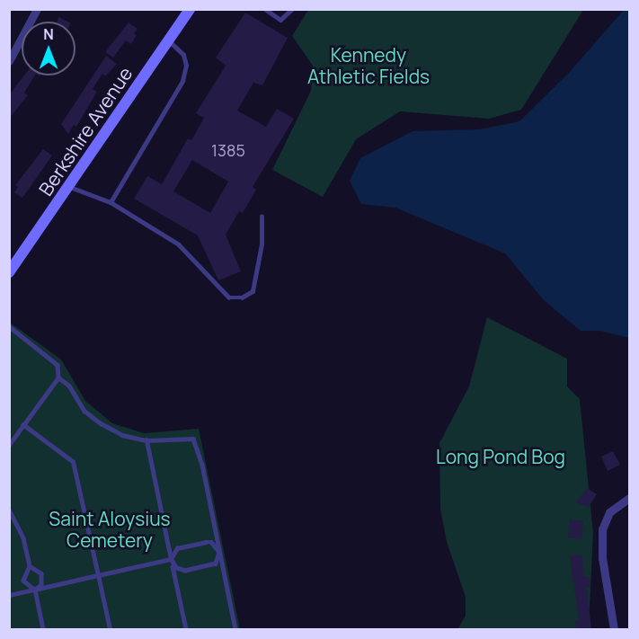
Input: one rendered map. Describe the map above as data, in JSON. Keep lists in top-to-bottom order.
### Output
{
  "streets": {
    "main road": ["Berkshire Avenue"]
  },
  "parks": ["Kennedy Athletic Fields", "Long Pond Bog", "Saint Aloysius Cemetery"],
  "house_numbers": ["1385"],
  "north": "top"
}
